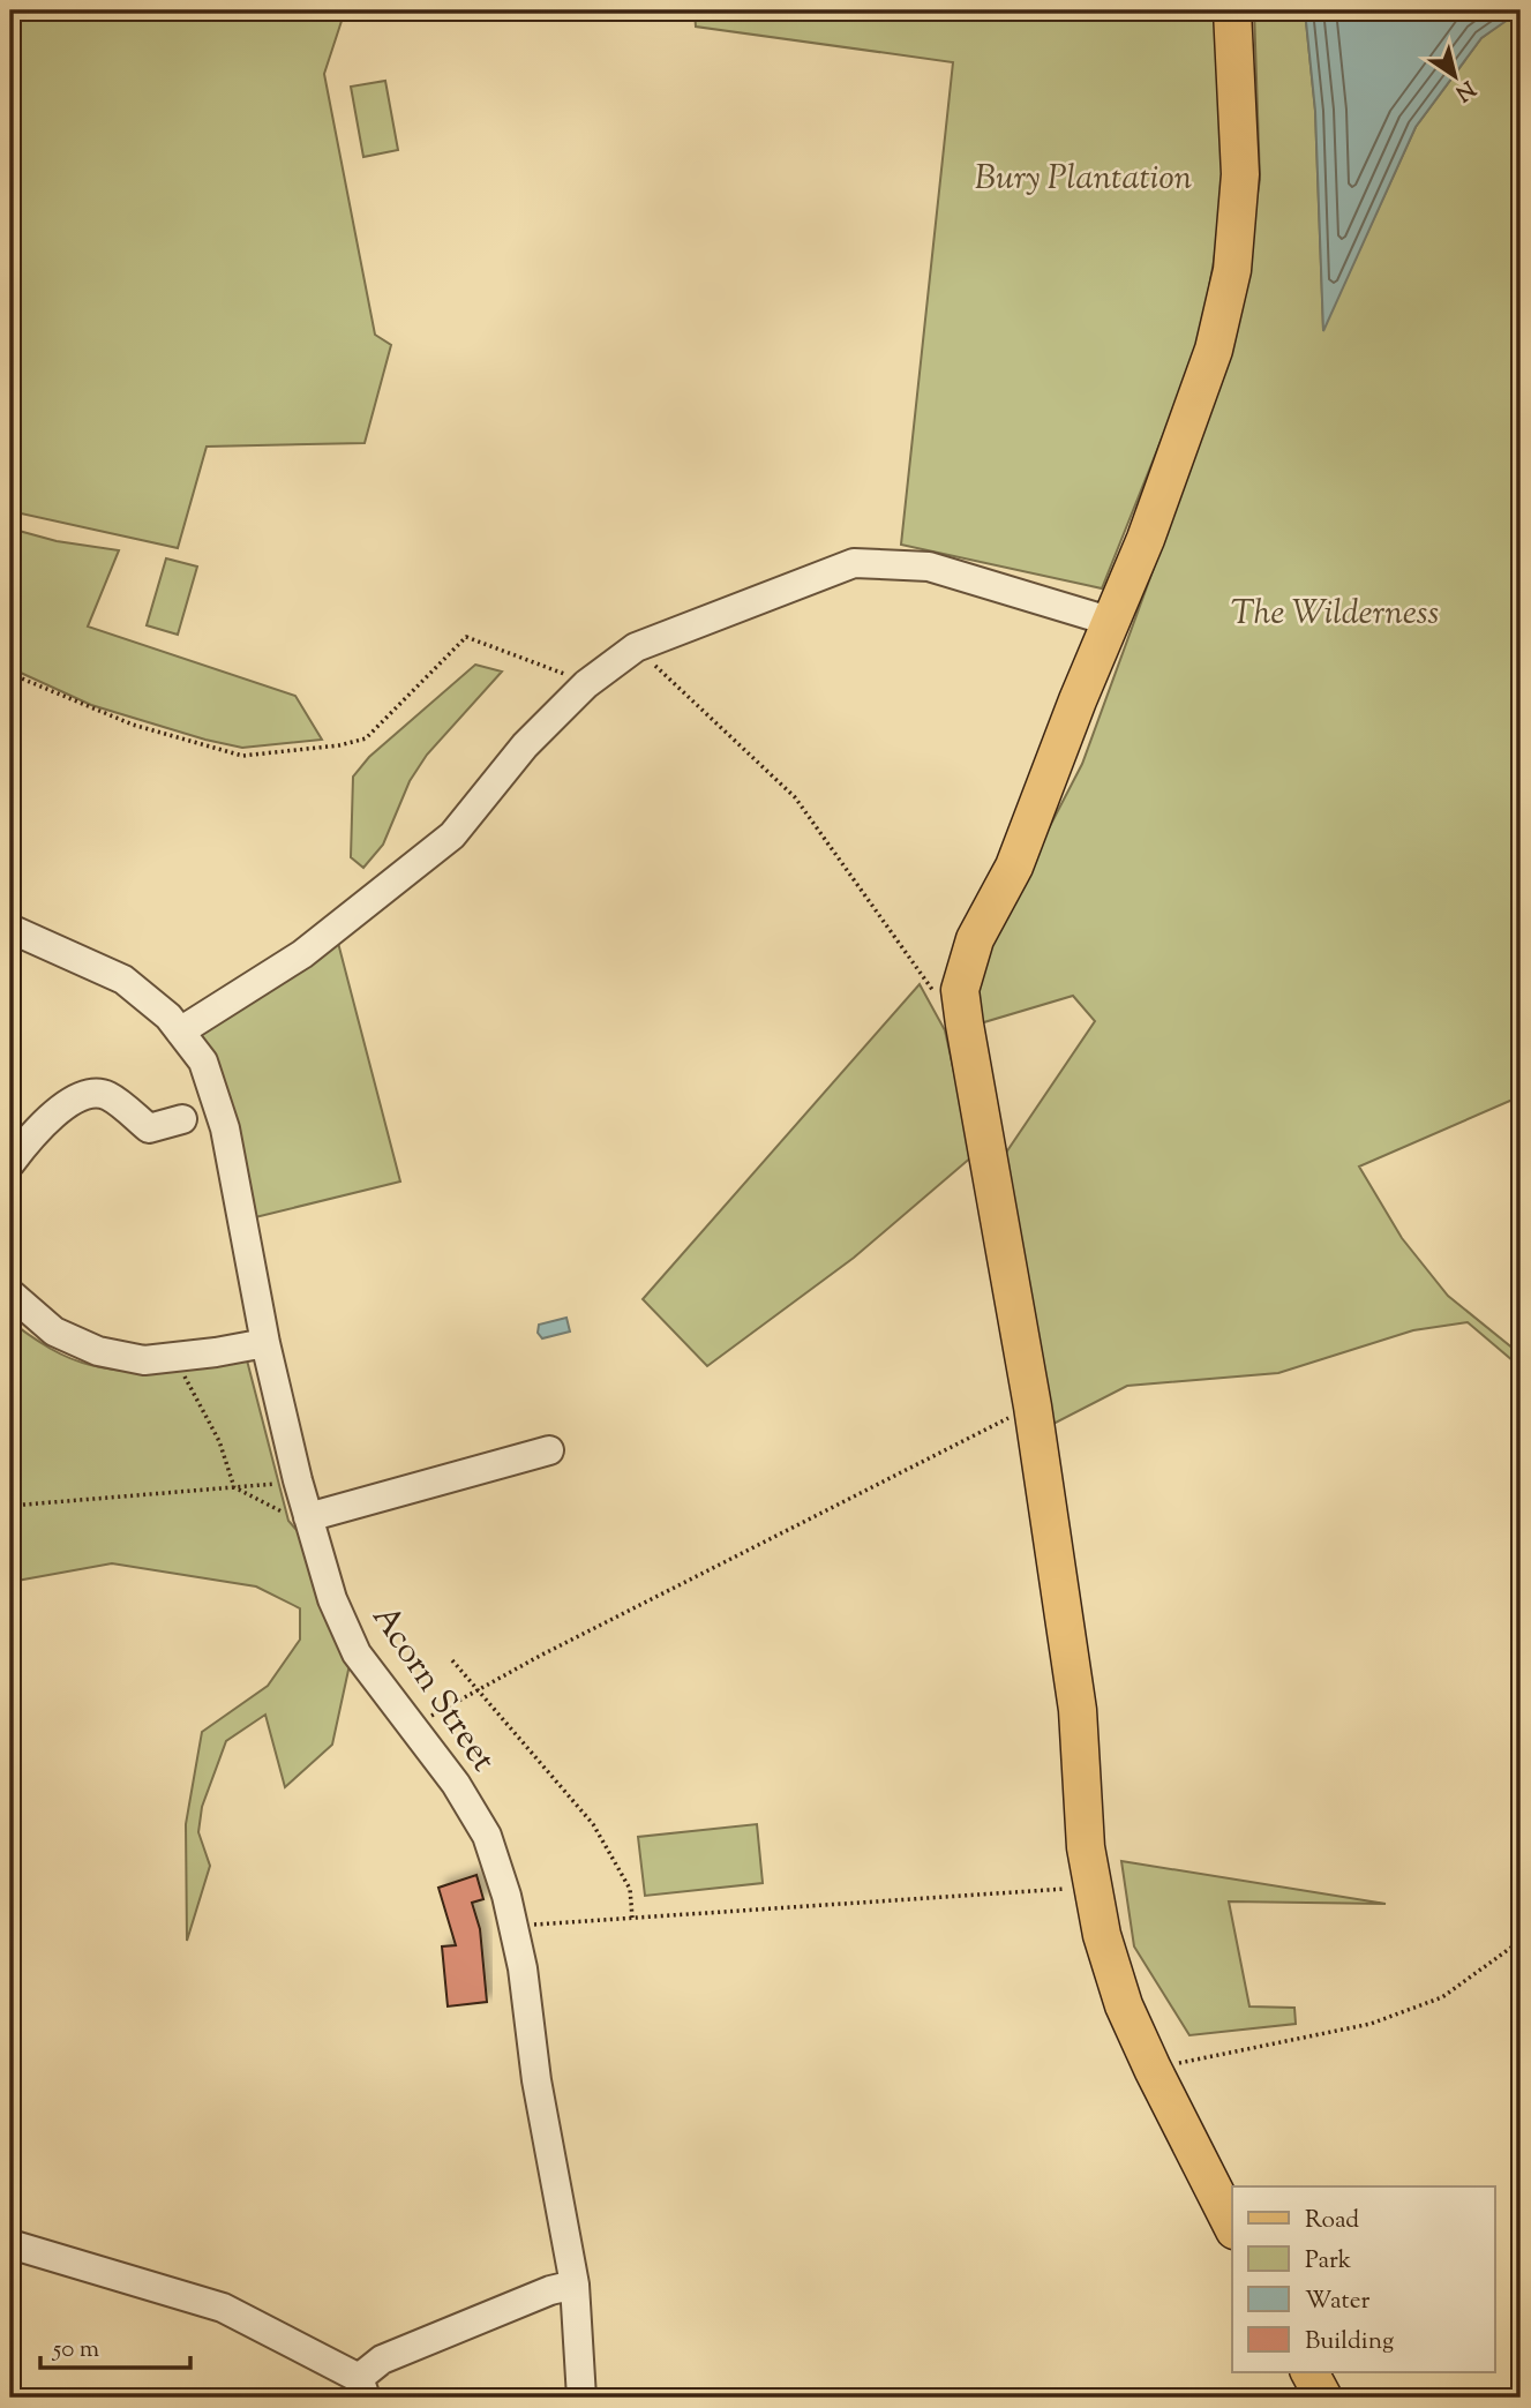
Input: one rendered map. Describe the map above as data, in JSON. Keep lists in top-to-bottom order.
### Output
{
  "streets": {
    "street": ["Acorn Street"]
  },
  "parks": ["Bury Plantation", "The Wilderness"],
  "legend": [
    "Road",
    "Park",
    "Water",
    "Building"
  ],
  "scale_bar": "50 m",
  "north": "bottom right"
}
